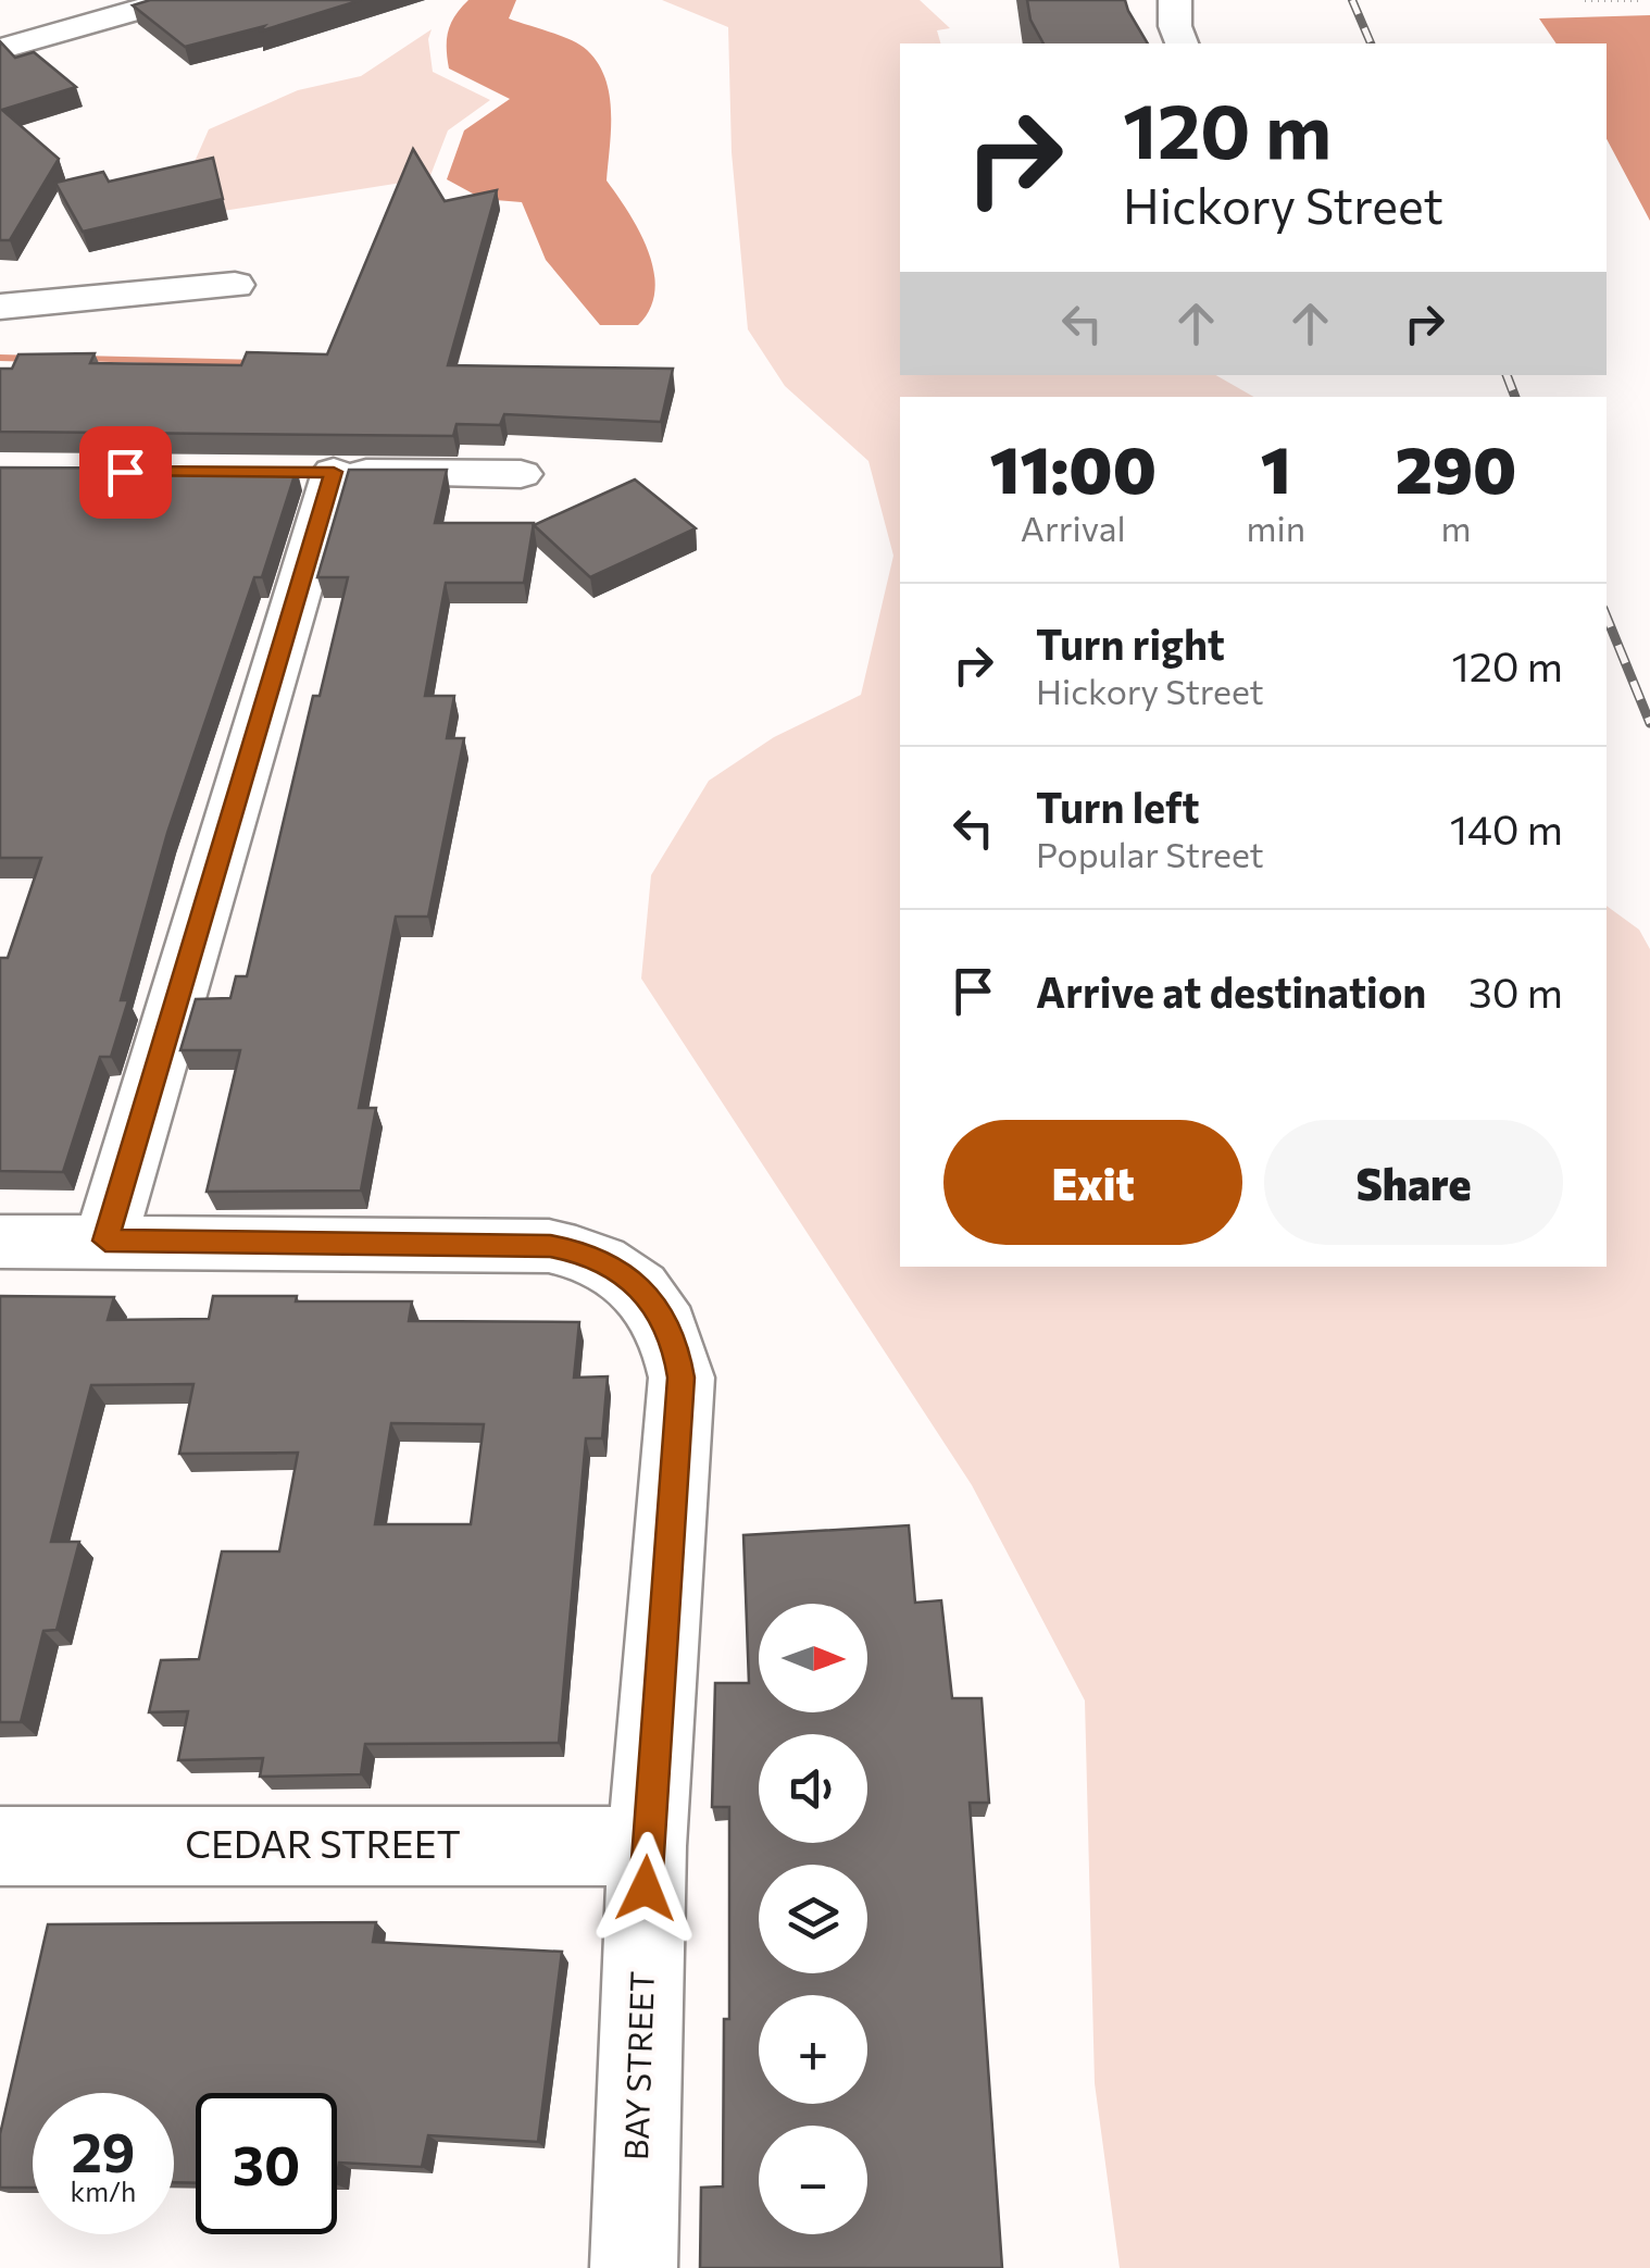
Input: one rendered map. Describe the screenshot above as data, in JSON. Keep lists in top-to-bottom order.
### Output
{
  "streets": {
    "street": ["CEDAR STREET", "BAY STREET"]
  },
  "crossings": [
    ["CEDAR STREET", "BAY STREET"]
  ],
  "north": "right",
  "page": {
    "turn": ["120 m", "Hickory Street"],
    "eta": [
      "11:00",
      "Arrival",
      "1",
      "min",
      "290",
      "m"
    ],
    "list": [
      {
        "name": "Turn right",
        "note": "Hickory Street",
        "value": "120 m"
      },
      {
        "name": "Turn left",
        "note": "Popular Street",
        "value": "140 m"
      },
      {
        "name": "Arrive at destination",
        "value": "30 m"
      }
    ],
    "buttons": ["Exit", "Share"],
    "map_buttons": ["+", "−"],
    "speed": "29 km/h",
    "limit": "30"
  }
}
